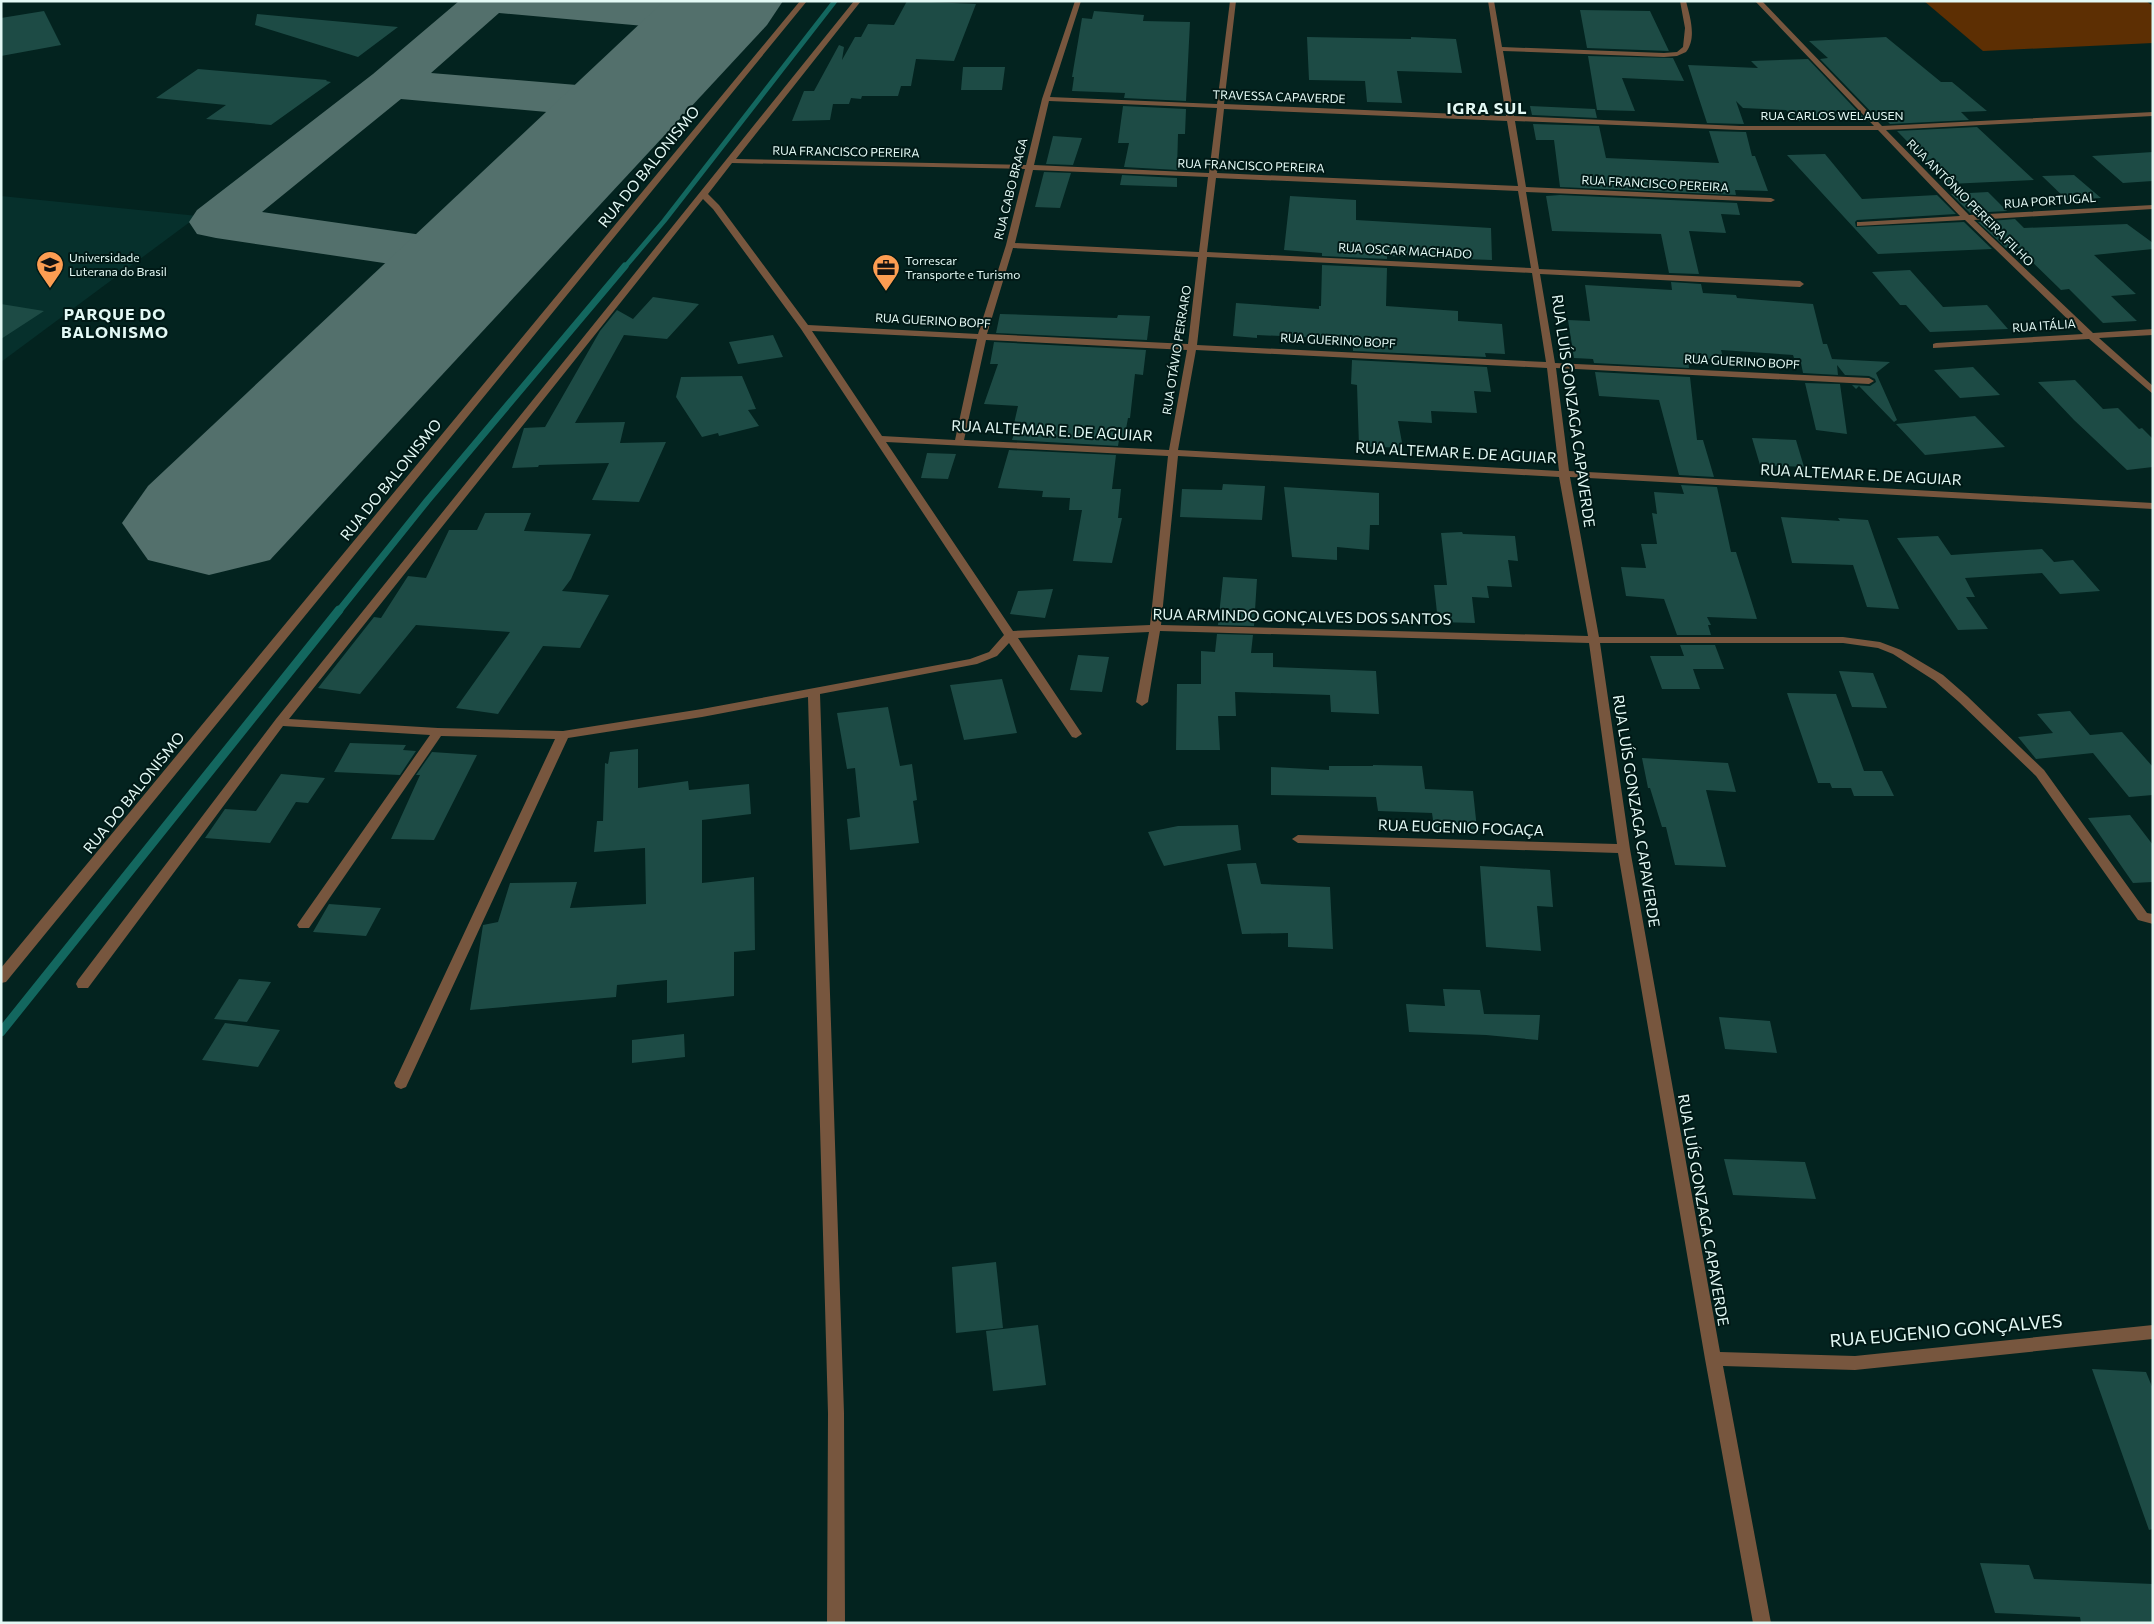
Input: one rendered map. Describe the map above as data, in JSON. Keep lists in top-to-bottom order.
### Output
{
  "streets": {
    "street": [
      "TRAVESSA CAPAVERDE",
      "RUA CARLOS WELAUSEN",
      "RUA FRANCISCO PEREIRA",
      "RUA DO BALONISMO",
      "RUA CABO BRAGA",
      "RUA PORTUGAL",
      "RUA ANTÔNIO PEREIRA FILHO",
      "RUA OSCAR MACHADO",
      "RUA GUERINO BOPF",
      "RUA ITÁLIA",
      "RUA OTÁVIO PERRARO",
      "RUA LUÍS GONZAGA CAPAVERDE",
      "RUA ALTEMAR E. DE AGUIAR",
      "RUA ARMINDO GONÇALVES DOS SANTOS",
      "RUA EUGENIO FOGAÇA",
      "RUA EUGENIO GONÇALVES"
    ]
  },
  "crossings": [
    ["TRAVESSA CAPAVERDE", "RUA CARLOS WELAUSEN"],
    ["TRAVESSA CAPAVERDE", "RUA CABO BRAGA"],
    ["TRAVESSA CAPAVERDE", "RUA OTÁVIO PERRARO"],
    ["TRAVESSA CAPAVERDE", "RUA LUÍS GONZAGA CAPAVERDE"],
    ["RUA CARLOS WELAUSEN", "RUA ANTÔNIO PEREIRA FILHO"],
    ["RUA CARLOS WELAUSEN", "RUA LUÍS GONZAGA CAPAVERDE"],
    ["RUA FRANCISCO PEREIRA", "RUA CABO BRAGA"],
    ["RUA FRANCISCO PEREIRA", "RUA OTÁVIO PERRARO"],
    ["RUA FRANCISCO PEREIRA", "RUA LUÍS GONZAGA CAPAVERDE"],
    ["RUA CABO BRAGA", "RUA OSCAR MACHADO"],
    ["RUA CABO BRAGA", "RUA GUERINO BOPF"],
    ["RUA CABO BRAGA", "RUA ALTEMAR E. DE AGUIAR"],
    ["RUA PORTUGAL", "RUA ANTÔNIO PEREIRA FILHO"],
    ["RUA ANTÔNIO PEREIRA FILHO", "RUA ITÁLIA"],
    ["RUA OSCAR MACHADO", "RUA OTÁVIO PERRARO"],
    ["RUA OSCAR MACHADO", "RUA LUÍS GONZAGA CAPAVERDE"],
    ["RUA GUERINO BOPF", "RUA OTÁVIO PERRARO"],
    ["RUA GUERINO BOPF", "RUA LUÍS GONZAGA CAPAVERDE"],
    ["RUA OTÁVIO PERRARO", "RUA ALTEMAR E. DE AGUIAR"],
    ["RUA OTÁVIO PERRARO", "RUA ARMINDO GONÇALVES DOS SANTOS"],
    ["RUA LUÍS GONZAGA CAPAVERDE", "RUA ALTEMAR E. DE AGUIAR"],
    ["RUA LUÍS GONZAGA CAPAVERDE", "RUA ARMINDO GONÇALVES DOS SANTOS"],
    ["RUA LUÍS GONZAGA CAPAVERDE", "RUA EUGENIO FOGAÇA"],
    ["RUA LUÍS GONZAGA CAPAVERDE", "RUA EUGENIO GONÇALVES"]
  ],
  "districts": ["IGRA SUL", "PARQUE DO BALONISMO"],
  "places": {
    "school or university": ["Universidade Luterana do Brasil"],
    "office": ["Torrescar Transporte e Turismo"]
  }
}
